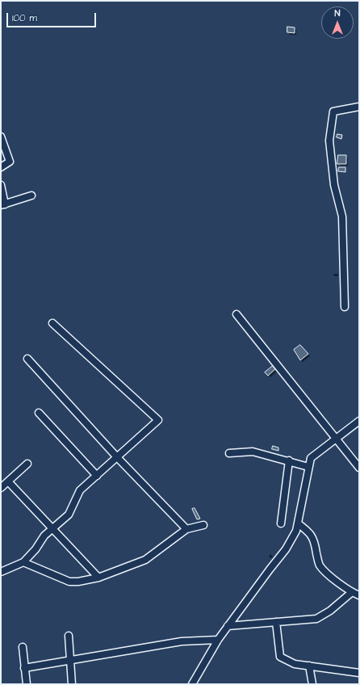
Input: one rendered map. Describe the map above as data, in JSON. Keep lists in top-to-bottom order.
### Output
{
  "scale_bar": "100 m",
  "north": "top"
}
